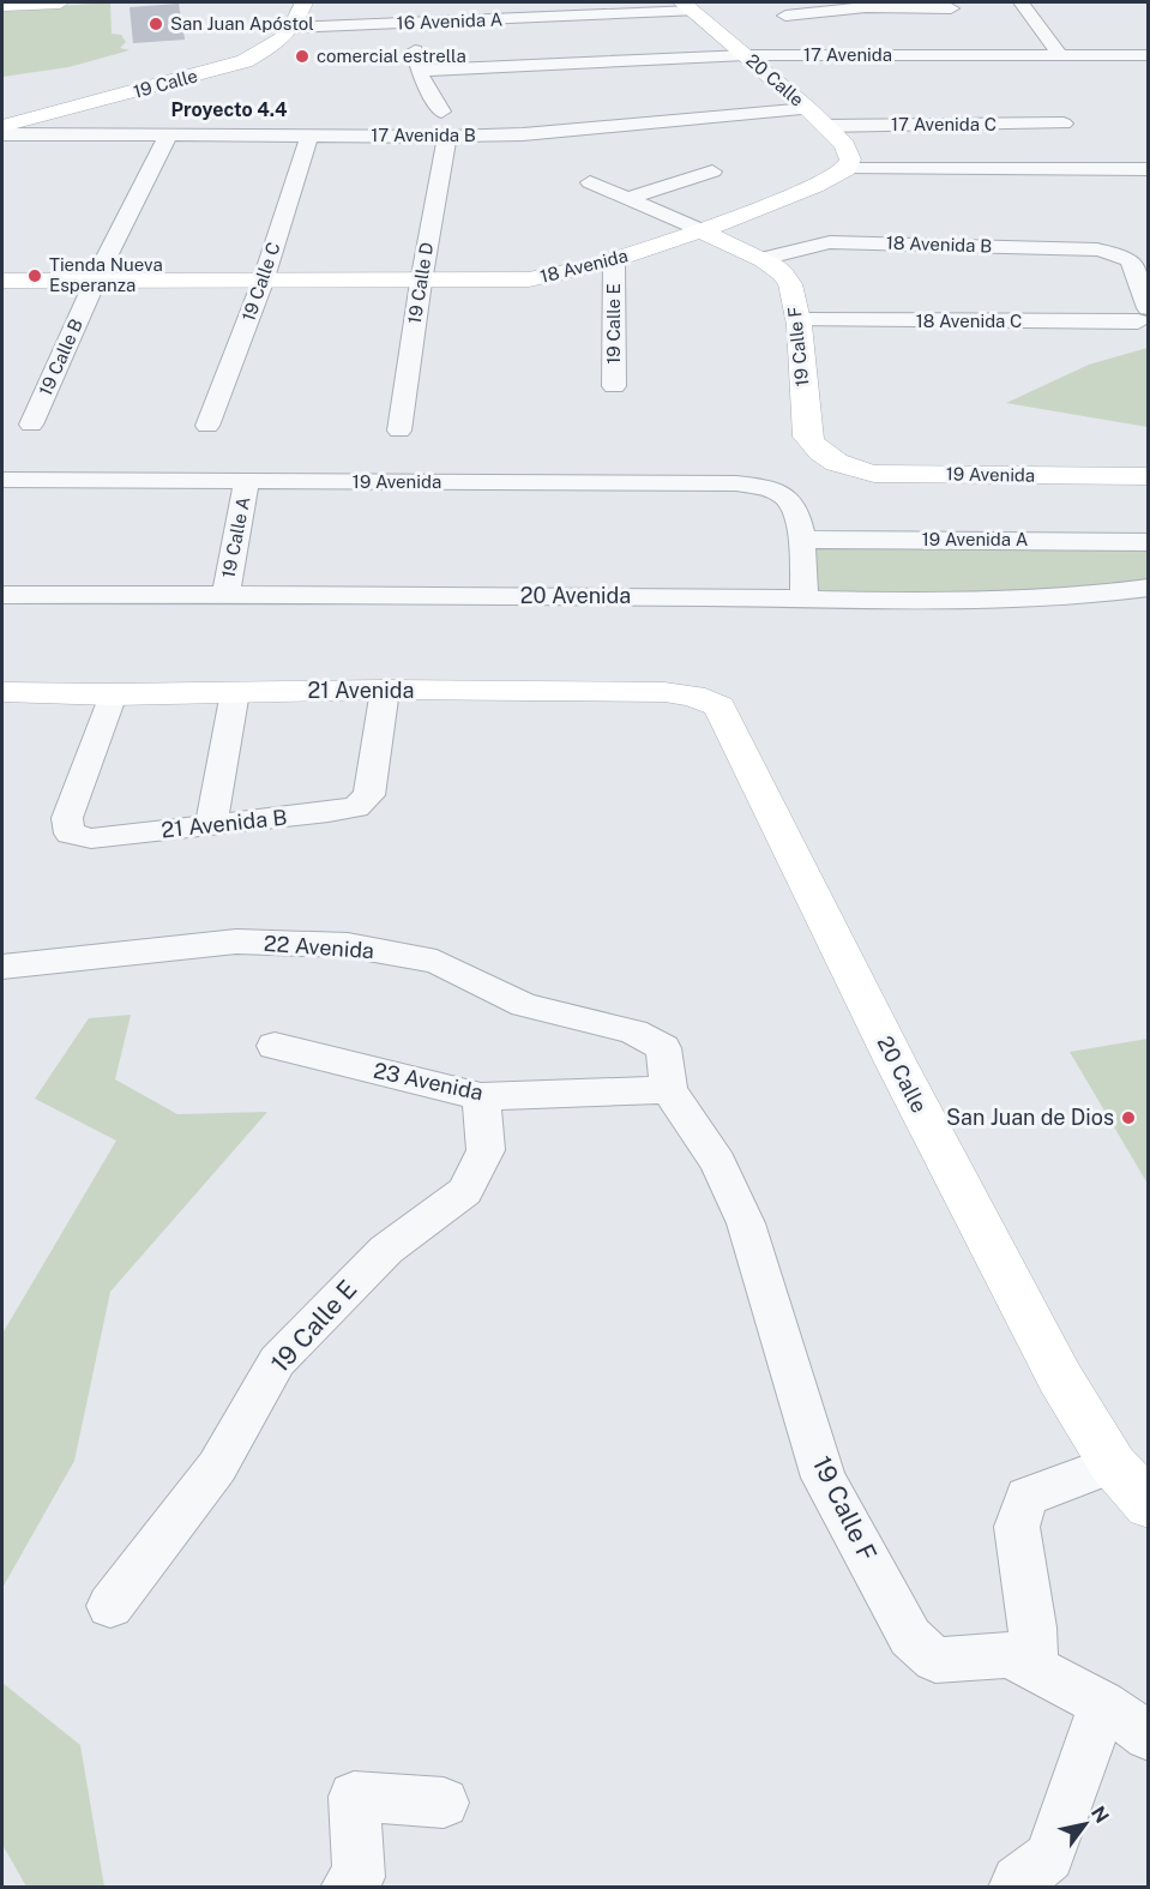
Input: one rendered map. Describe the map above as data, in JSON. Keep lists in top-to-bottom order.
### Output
{
  "streets": {
    "street": [
      "16 Avenida A",
      "17 Avenida",
      "20 Calle",
      "19 Calle",
      "17 Avenida C",
      "17 Avenida B",
      "18 Avenida B",
      "18 Avenida",
      "19 Calle C",
      "19 Calle D",
      "18 Avenida C",
      "19 Calle E",
      "19 Calle F",
      "19 Calle B",
      "19 Avenida",
      "19 Calle A",
      "19 Avenida A",
      "20 Avenida",
      "21 Avenida",
      "21 Avenida B",
      "22 Avenida",
      "23 Avenida"
    ]
  },
  "crossings": [
    ["16 Avenida A", "20 Calle"],
    ["16 Avenida A", "19 Calle"],
    ["17 Avenida", "20 Calle"],
    ["20 Calle", "17 Avenida C"],
    ["20 Calle", "17 Avenida B"],
    ["20 Calle", "18 Avenida"],
    ["20 Calle", "21 Avenida"],
    ["19 Calle", "17 Avenida B"],
    ["17 Avenida B", "19 Calle C"],
    ["17 Avenida B", "19 Calle D"],
    ["17 Avenida B", "19 Calle B"],
    ["18 Avenida B", "18 Avenida C"],
    ["18 Avenida B", "19 Calle F"],
    ["18 Avenida", "19 Calle C"],
    ["18 Avenida", "19 Calle D"],
    ["18 Avenida", "19 Calle E"],
    ["18 Avenida", "19 Calle F"],
    ["18 Avenida", "19 Calle B"],
    ["18 Avenida C", "19 Calle F"],
    ["19 Calle E", "23 Avenida"],
    ["19 Calle F", "19 Avenida"],
    ["19 Calle F", "22 Avenida"],
    ["19 Calle F", "23 Avenida"],
    ["19 Avenida", "19 Calle A"],
    ["19 Avenida", "19 Avenida A"],
    ["19 Calle A", "20 Avenida"],
    ["21 Avenida", "21 Avenida B"]
  ],
  "districts": ["Proyecto 4.4"],
  "places": [
    "San Juan Apóstol",
    "comercial estrella",
    "Tienda Nueva Esperanza",
    "San Juan de Dios"
  ],
  "north": "top right"
}
